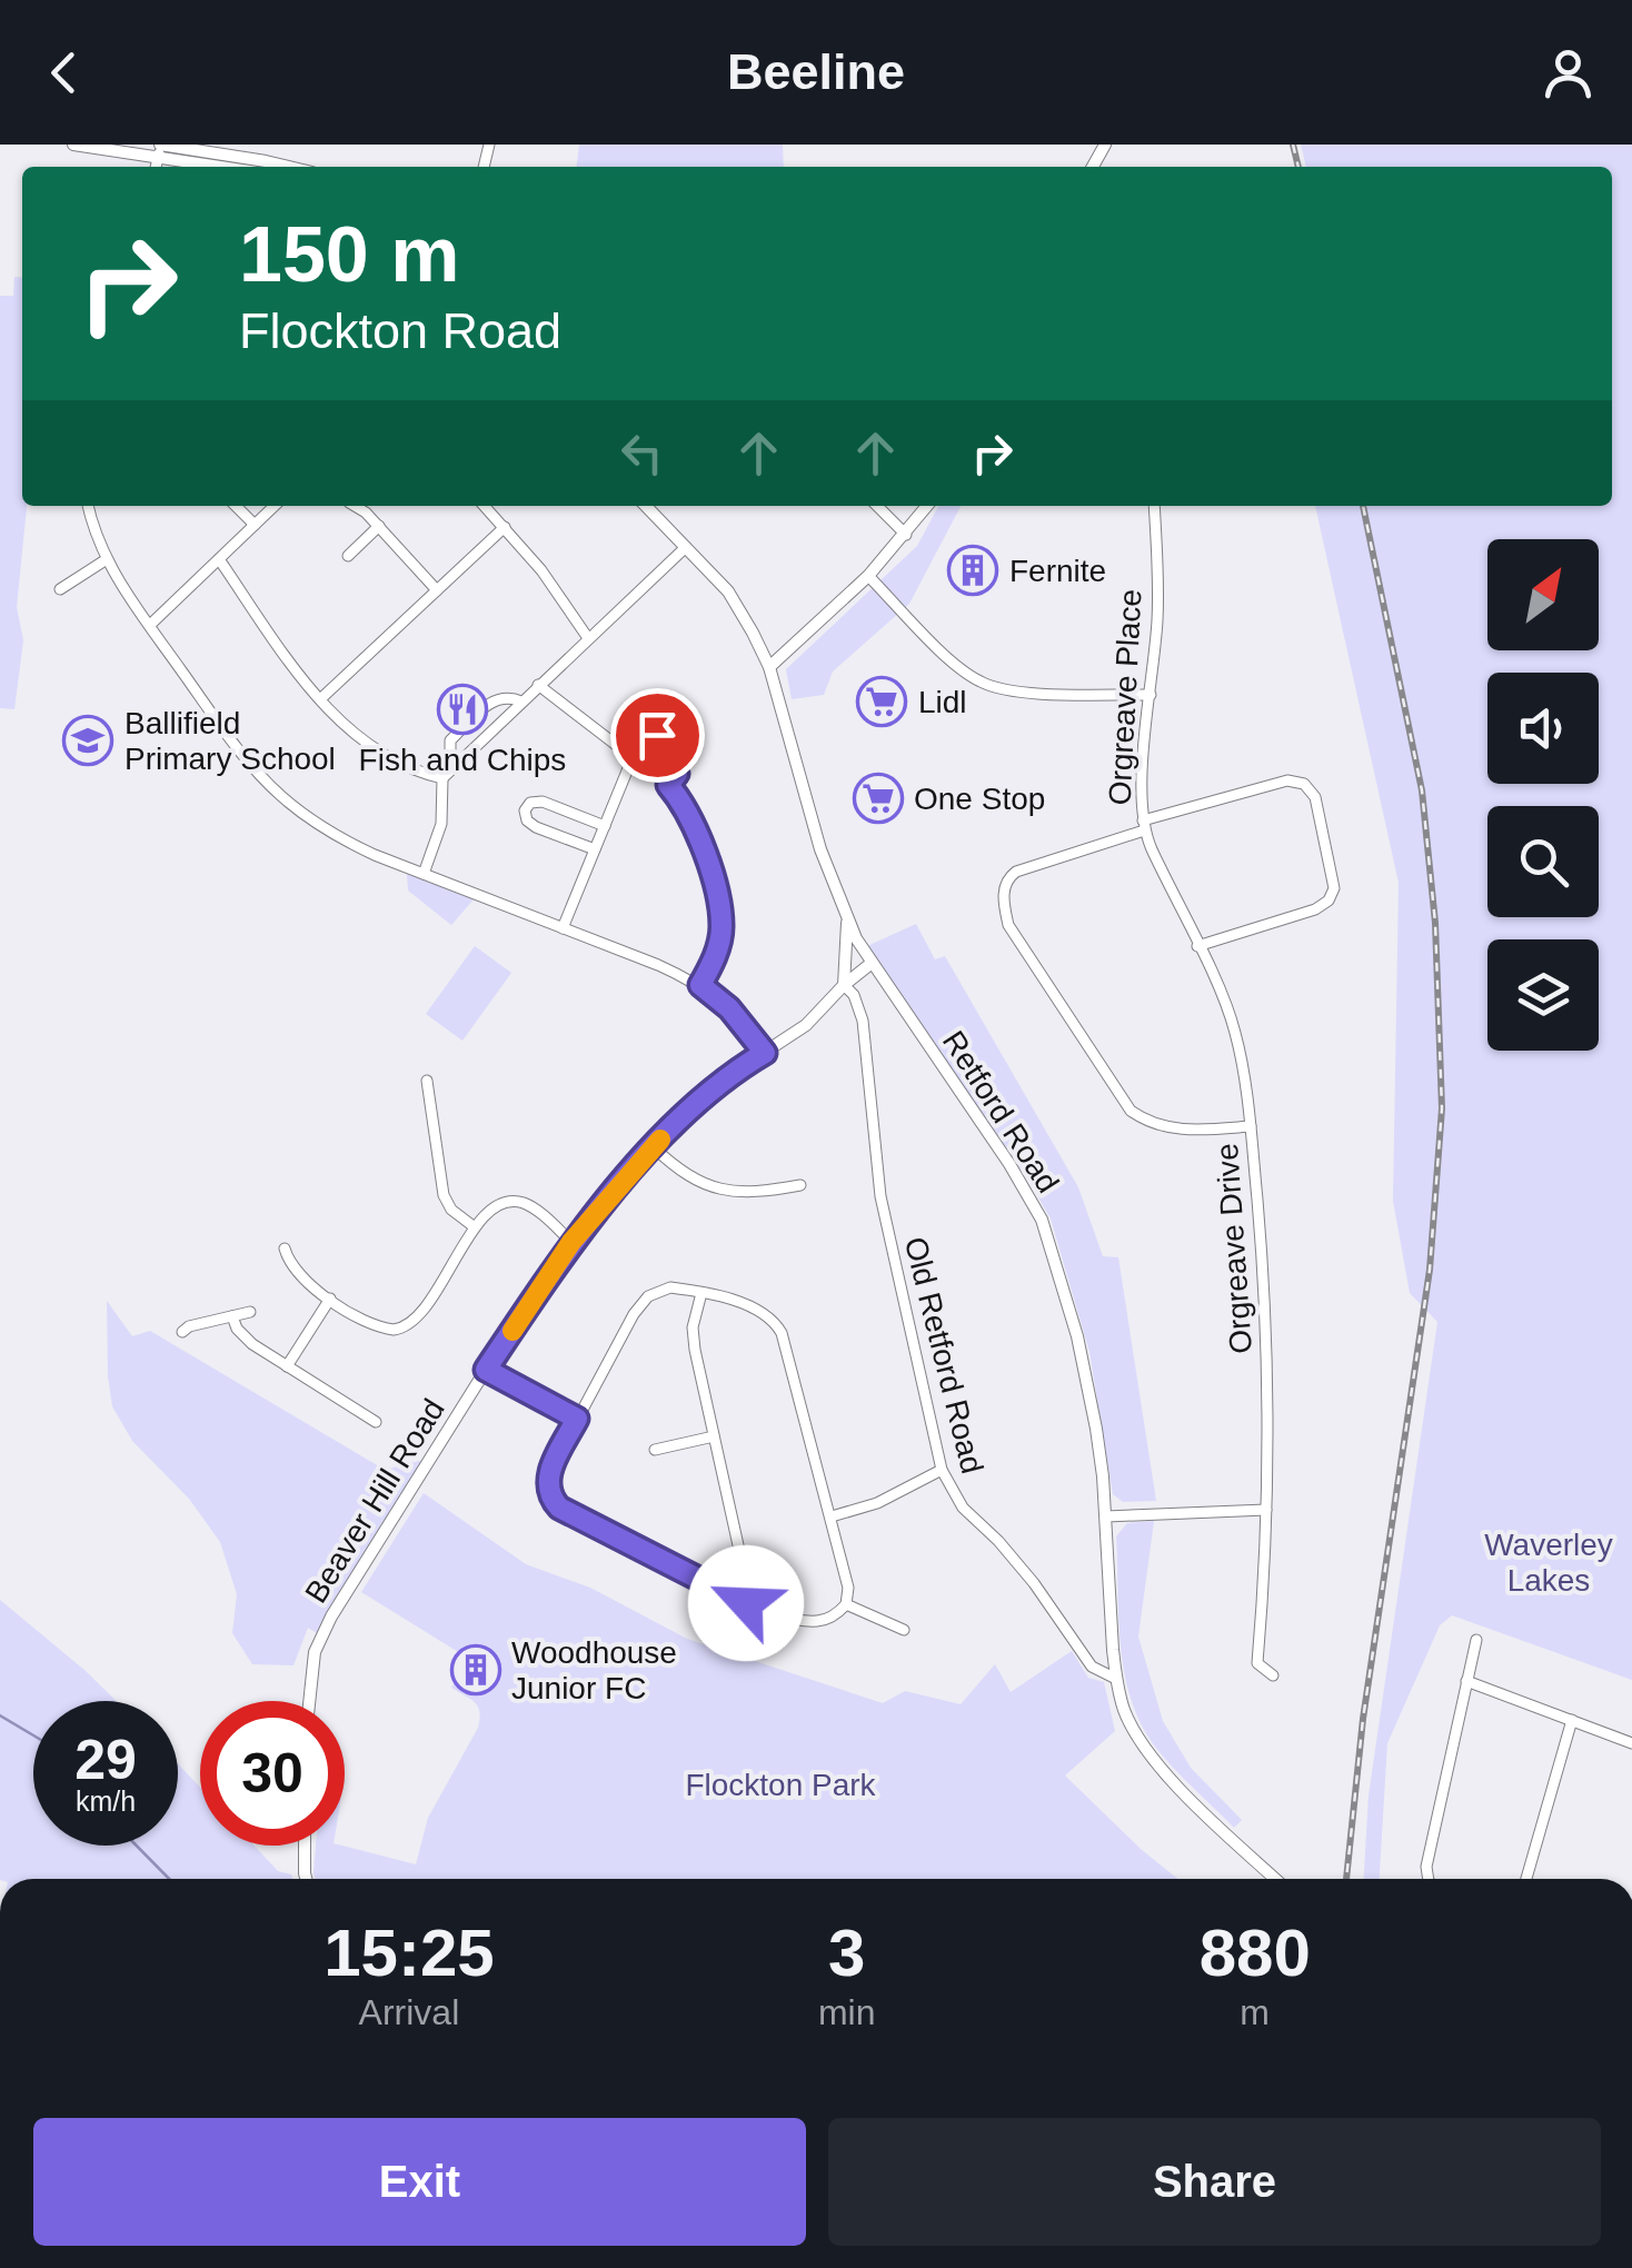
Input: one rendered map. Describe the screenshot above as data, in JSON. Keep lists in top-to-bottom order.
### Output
{
  "streets": {
    "main road": ["Retford Road", "Beaver Hill Road"],
    "street": ["Orgreave Place", "Orgreave Drive", "Old Retford Road"]
  },
  "crossings": [
    ["Orgreave Place", "Orgreave Drive"],
    ["Retford Road", "Old Retford Road"],
    ["Retford Road", "Beaver Hill Road"],
    ["Old Retford Road", "Beaver Hill Road"]
  ],
  "parks": ["Waverley Lakes", "Flockton Park"],
  "places": {
    "building": ["Fernite", "Woodhouse Junior FC"],
    "supermarket": ["Lidl", "One Stop"],
    "restaurant": ["Fish and Chips"],
    "school or university": ["Ballifield Primary School"]
  },
  "north": "top right",
  "page": {
    "header": "Beeline",
    "turn": ["150 m", "Flockton Road"],
    "speed": "29 km/h",
    "limit": "30",
    "eta": [
      "15:25",
      "Arrival",
      "3",
      "min",
      "880",
      "m"
    ],
    "buttons": ["Exit", "Share"]
  }
}
